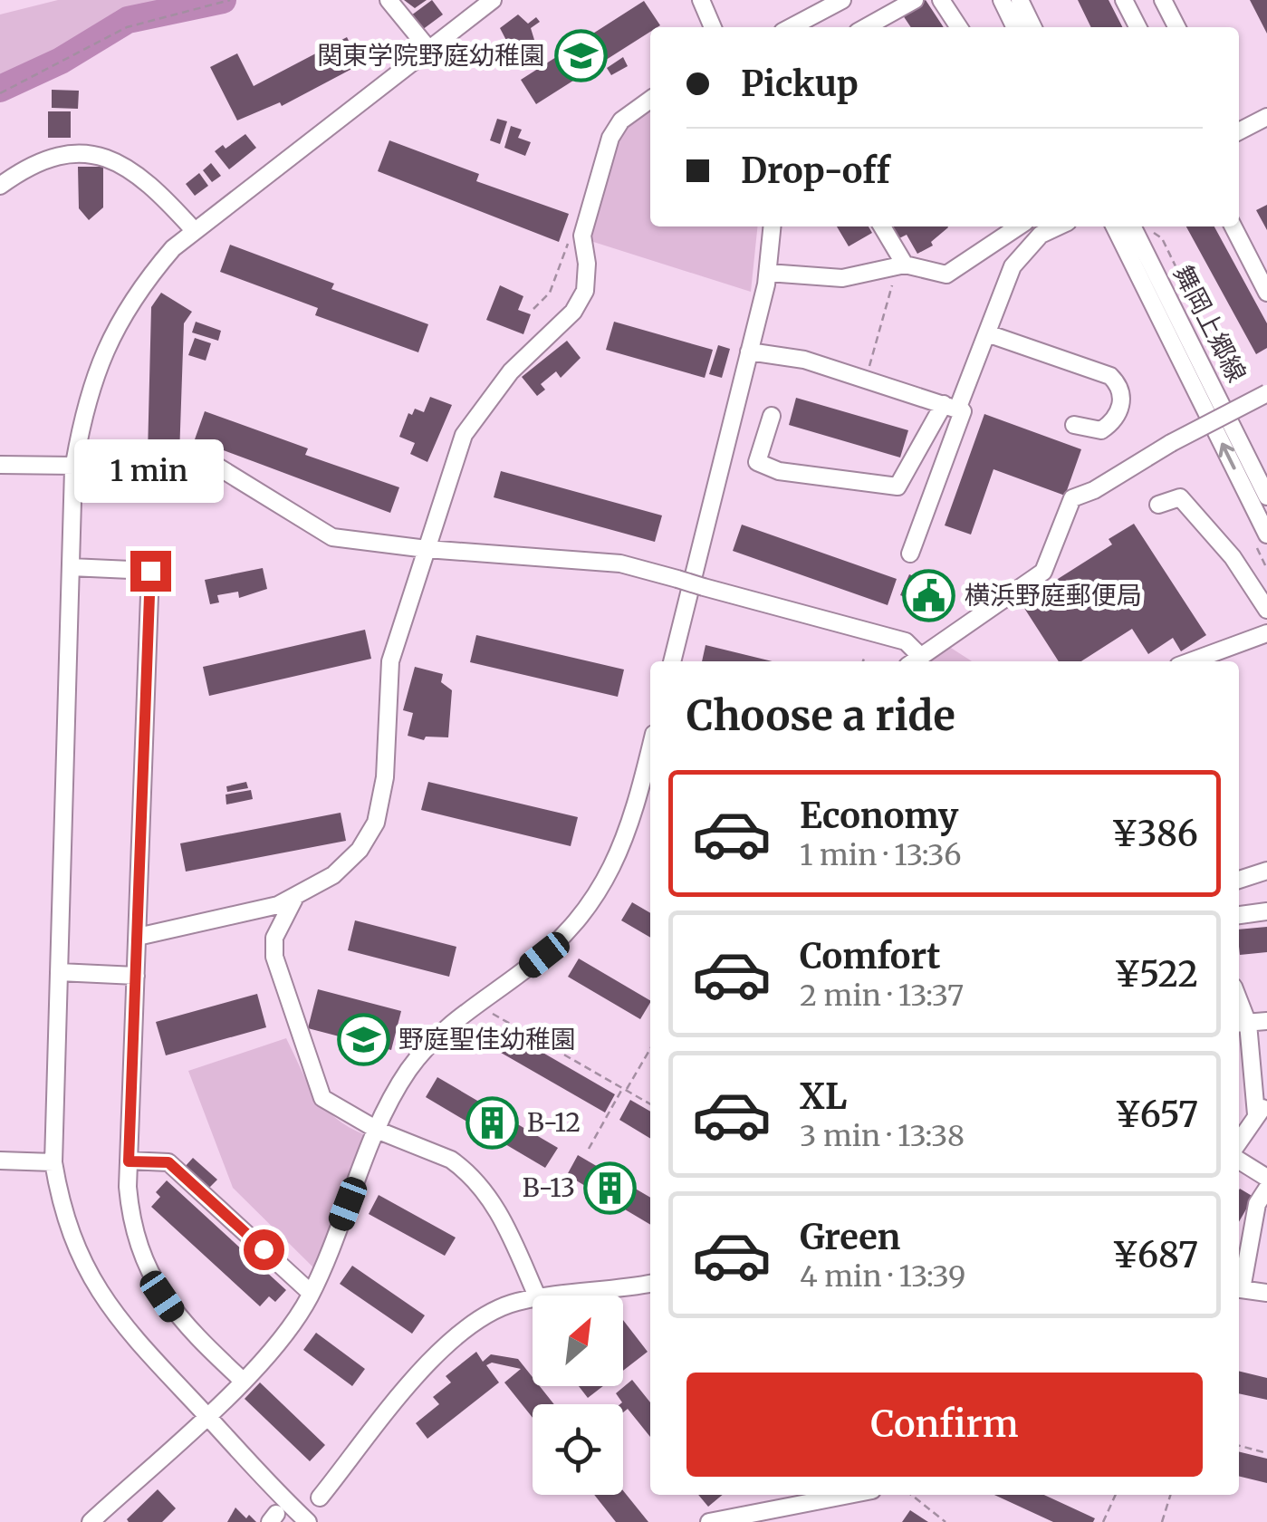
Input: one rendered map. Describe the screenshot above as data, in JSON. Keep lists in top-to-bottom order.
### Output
{
  "streets": {
    "street": ["舞岡上郷線"]
  },
  "places": {
    "school or university": ["関東学院野庭幼稚園", "野庭聖佳幼稚園"],
    "public building": ["横浜野庭郵便局"],
    "building": ["B-12", "B-13"]
  },
  "north": "top right",
  "page": {
    "banner": ["Pickup", "Drop-off"],
    "bubble": "1 min",
    "heading": "Choose a ride",
    "list": [
      {
        "name": "Economy",
        "note": "1 min · 13:36",
        "value": "¥386"
      },
      {
        "name": "Comfort",
        "note": "2 min · 13:37",
        "value": "¥522"
      },
      {
        "name": "XL",
        "note": "3 min · 13:38",
        "value": "¥657"
      },
      {
        "name": "Green",
        "note": "4 min · 13:39",
        "value": "¥687"
      }
    ],
    "buttons": "Confirm"
  }
}
